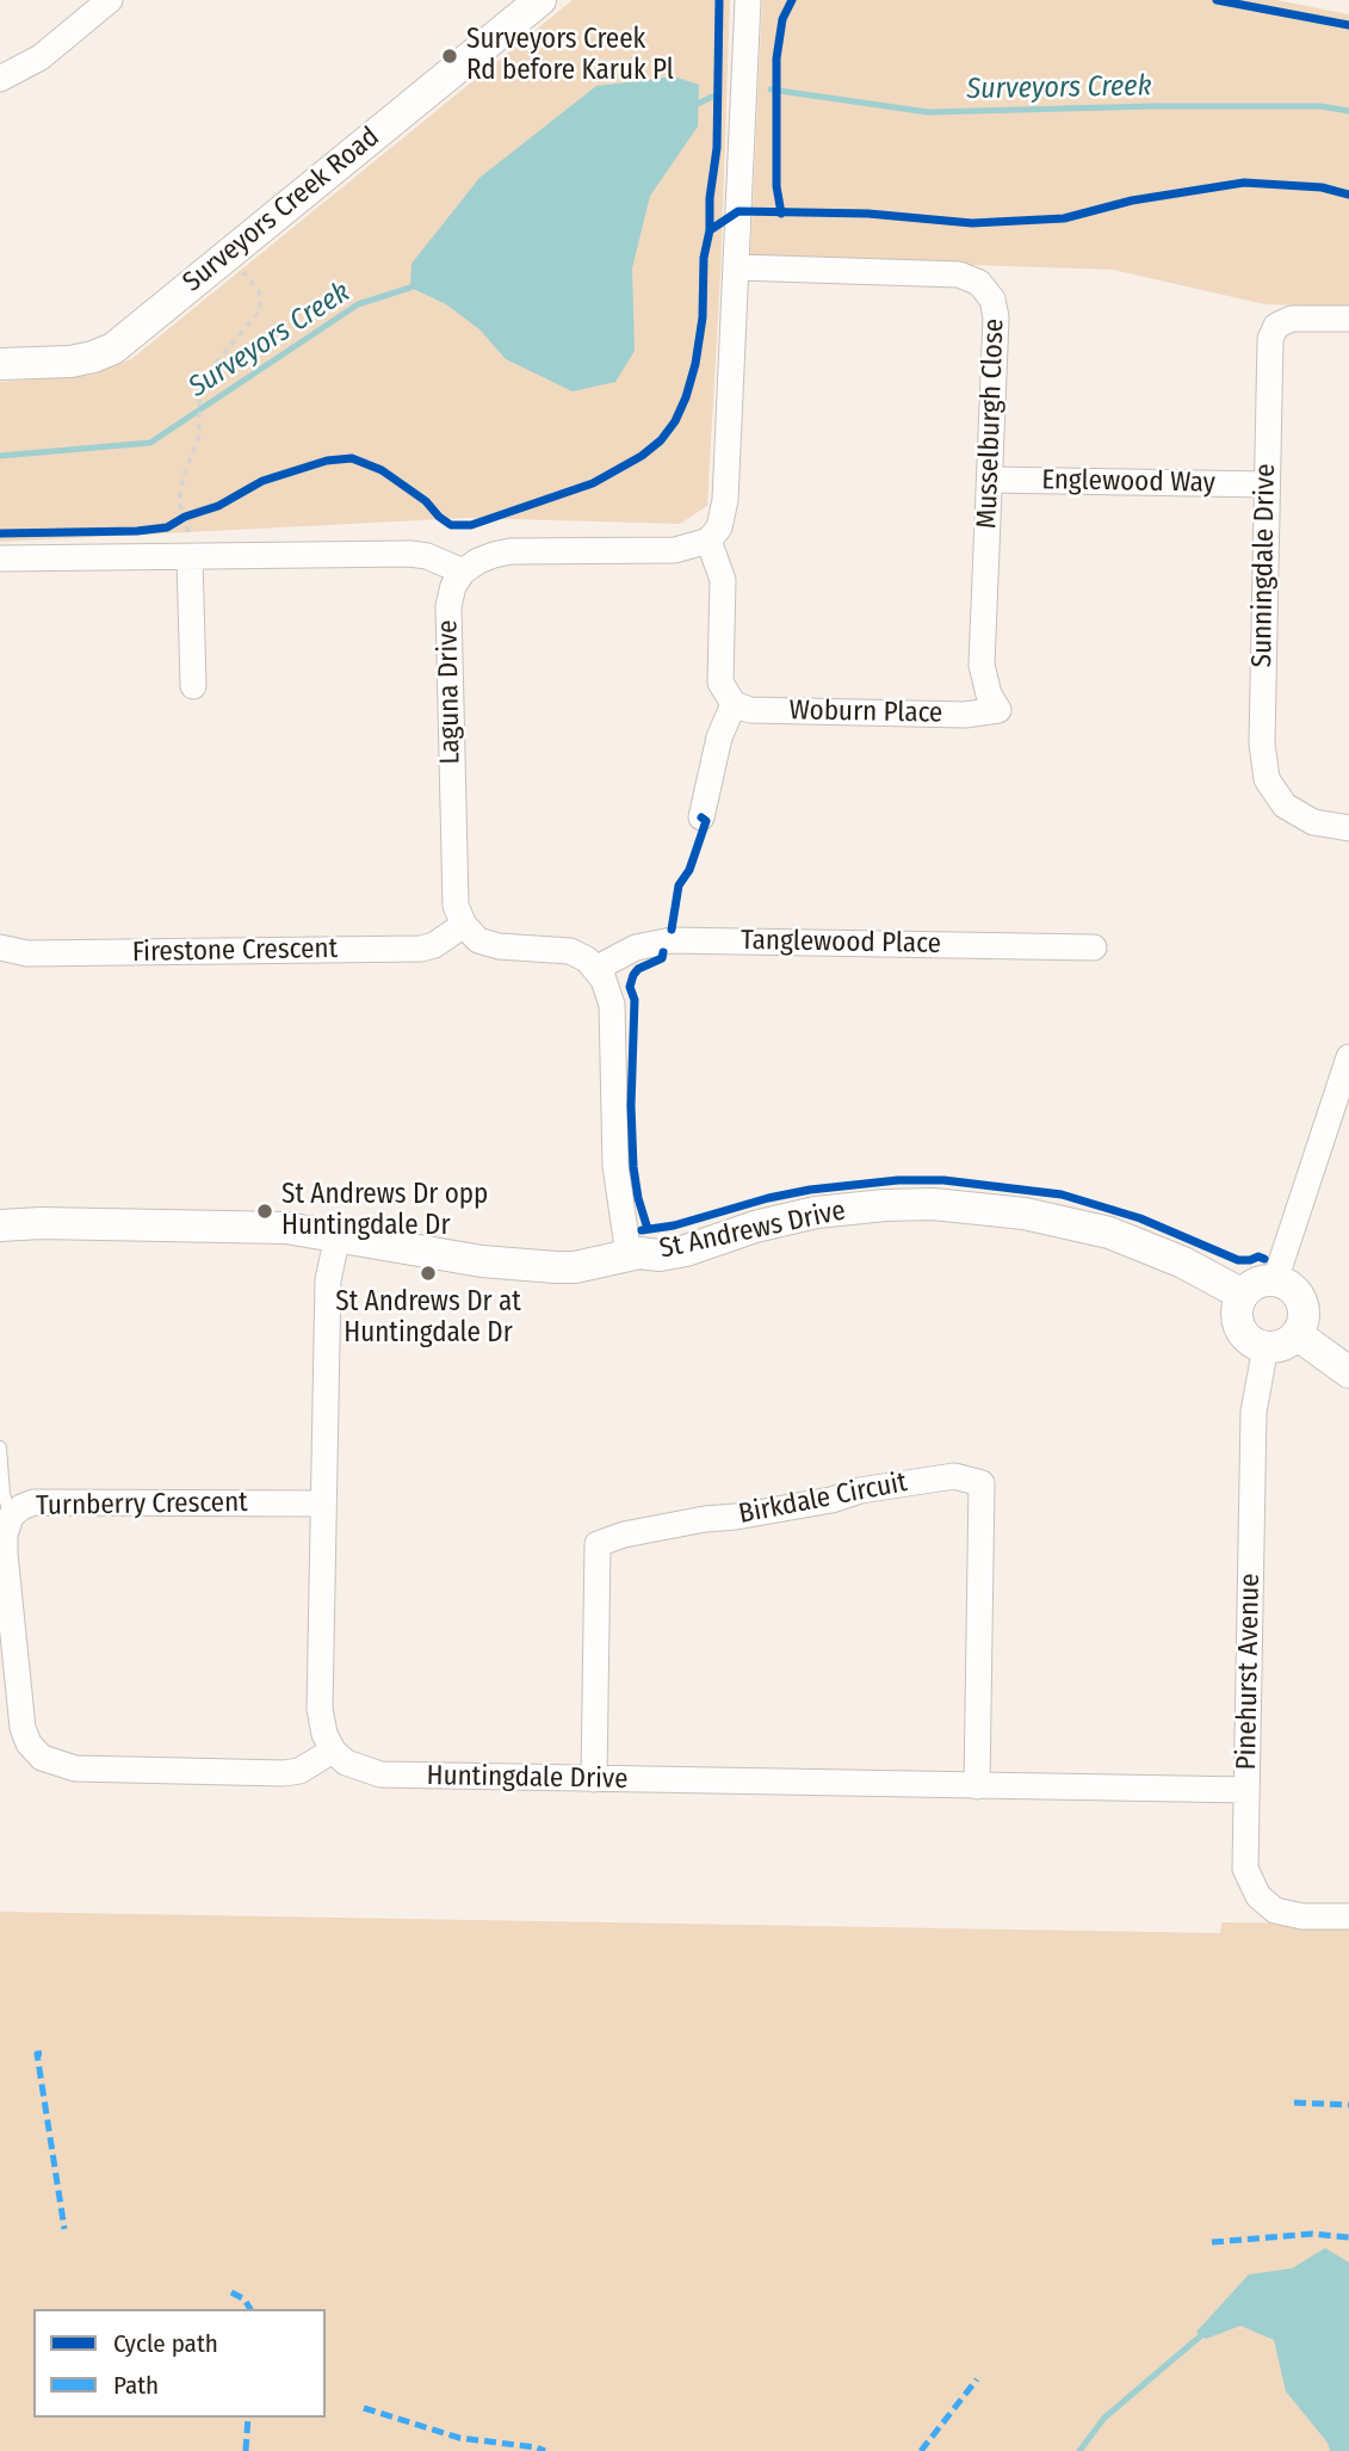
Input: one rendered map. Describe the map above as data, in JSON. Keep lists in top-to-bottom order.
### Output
{
  "streets": {
    "street": [
      "Surveyors Creek Road",
      "Musselburgh Close",
      "Englewood Way",
      "Sunningdale Drive",
      "Laguna Drive",
      "Woburn Place",
      "Tanglewood Place",
      "Firestone Crescent",
      "St Andrews Drive",
      "Birkdale Circuit",
      "Turnberry Crescent",
      "Pinehurst Avenue",
      "Huntingdale Drive"
    ]
  },
  "crossings": [
    ["Musselburgh Close", "Englewood Way"],
    ["Musselburgh Close", "Woburn Place"],
    ["Englewood Way", "Sunningdale Drive"],
    ["Laguna Drive", "Firestone Crescent"],
    ["St Andrews Drive", "Pinehurst Avenue"],
    ["Birkdale Circuit", "Huntingdale Drive"],
    ["Turnberry Crescent", "Huntingdale Drive"],
    ["Pinehurst Avenue", "Huntingdale Drive"]
  ],
  "water": ["Surveyors Creek"],
  "places": ["Surveyors Creek Rd before Karuk Pl", "St Andrews Dr opp Huntingdale Dr", "St Andrews Dr at Huntingdale Dr"],
  "legend": ["Cycle path", "Path"]
}
